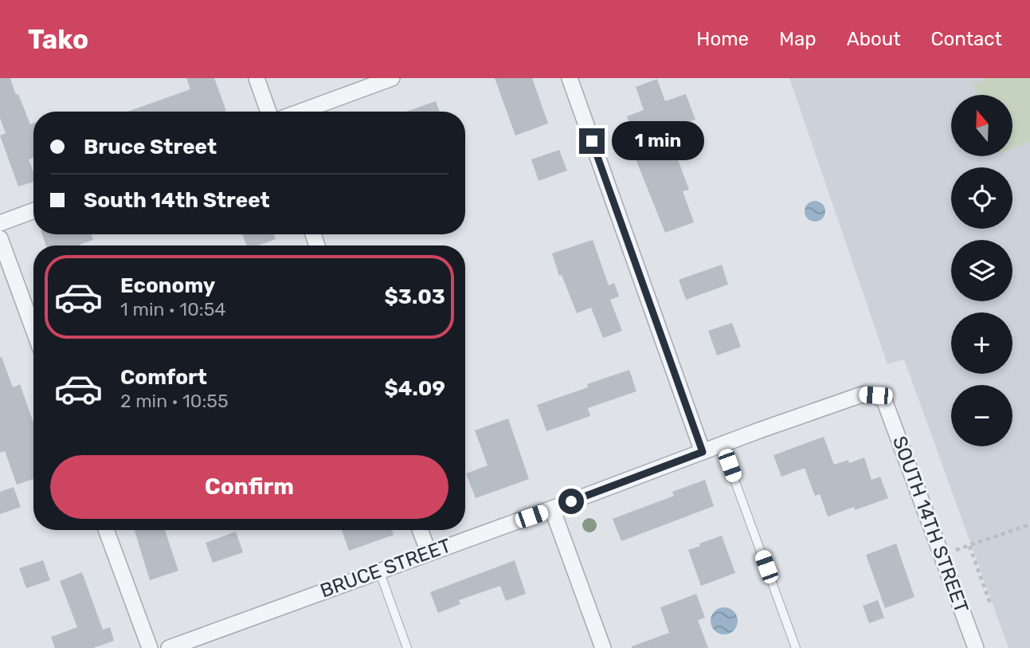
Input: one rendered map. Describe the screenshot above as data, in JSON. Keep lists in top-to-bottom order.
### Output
{
  "streets": {
    "street": ["SOUTH 14TH STREET", "BRUCE STREET"]
  },
  "crossings": [
    ["SOUTH 14TH STREET", "BRUCE STREET"]
  ],
  "north": "top",
  "page": {
    "header": "Tako",
    "nav": [
      "Home",
      "Map",
      "About",
      "Contact"
    ],
    "map_buttons": ["+", "−"],
    "banner": ["Bruce Street", "South 14th Street"],
    "bubble": "1 min",
    "list": [
      {
        "name": "Economy",
        "note": "1 min · 10:54",
        "value": "$3.03"
      },
      {
        "name": "Comfort",
        "note": "2 min · 10:55",
        "value": "$4.09"
      }
    ],
    "buttons": "Confirm"
  }
}
